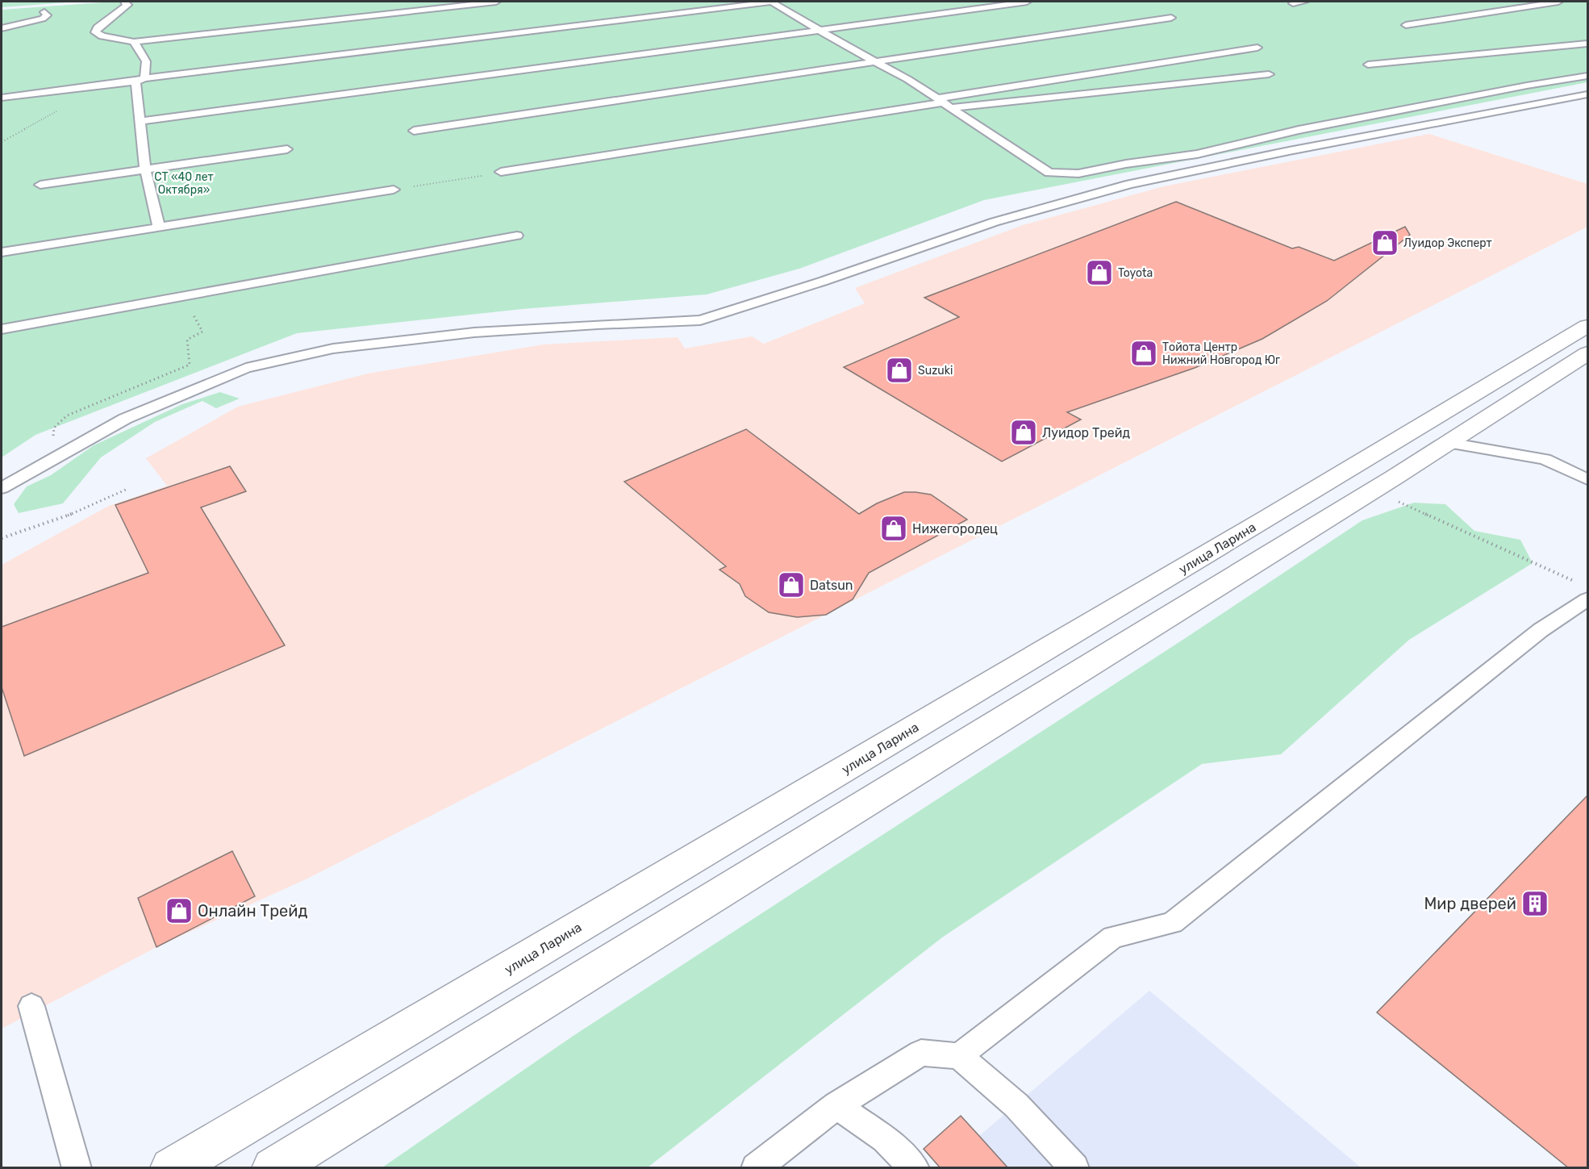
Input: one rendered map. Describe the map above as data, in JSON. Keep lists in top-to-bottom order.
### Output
{
  "streets": {
    "main road": ["улица Ларина"]
  },
  "parks": ["СТ «40 лет Октября»"],
  "places": {
    "shop": [
      "Луидор Эксперт",
      "Toyota",
      "Тойота Центр Нижний Новгород Юг",
      "Suzuki",
      "Луидор Трейд",
      "Нижегородец",
      "Datsun",
      "Онлайн Трейд"
    ],
    "building": ["Мир дверей"]
  }
}
